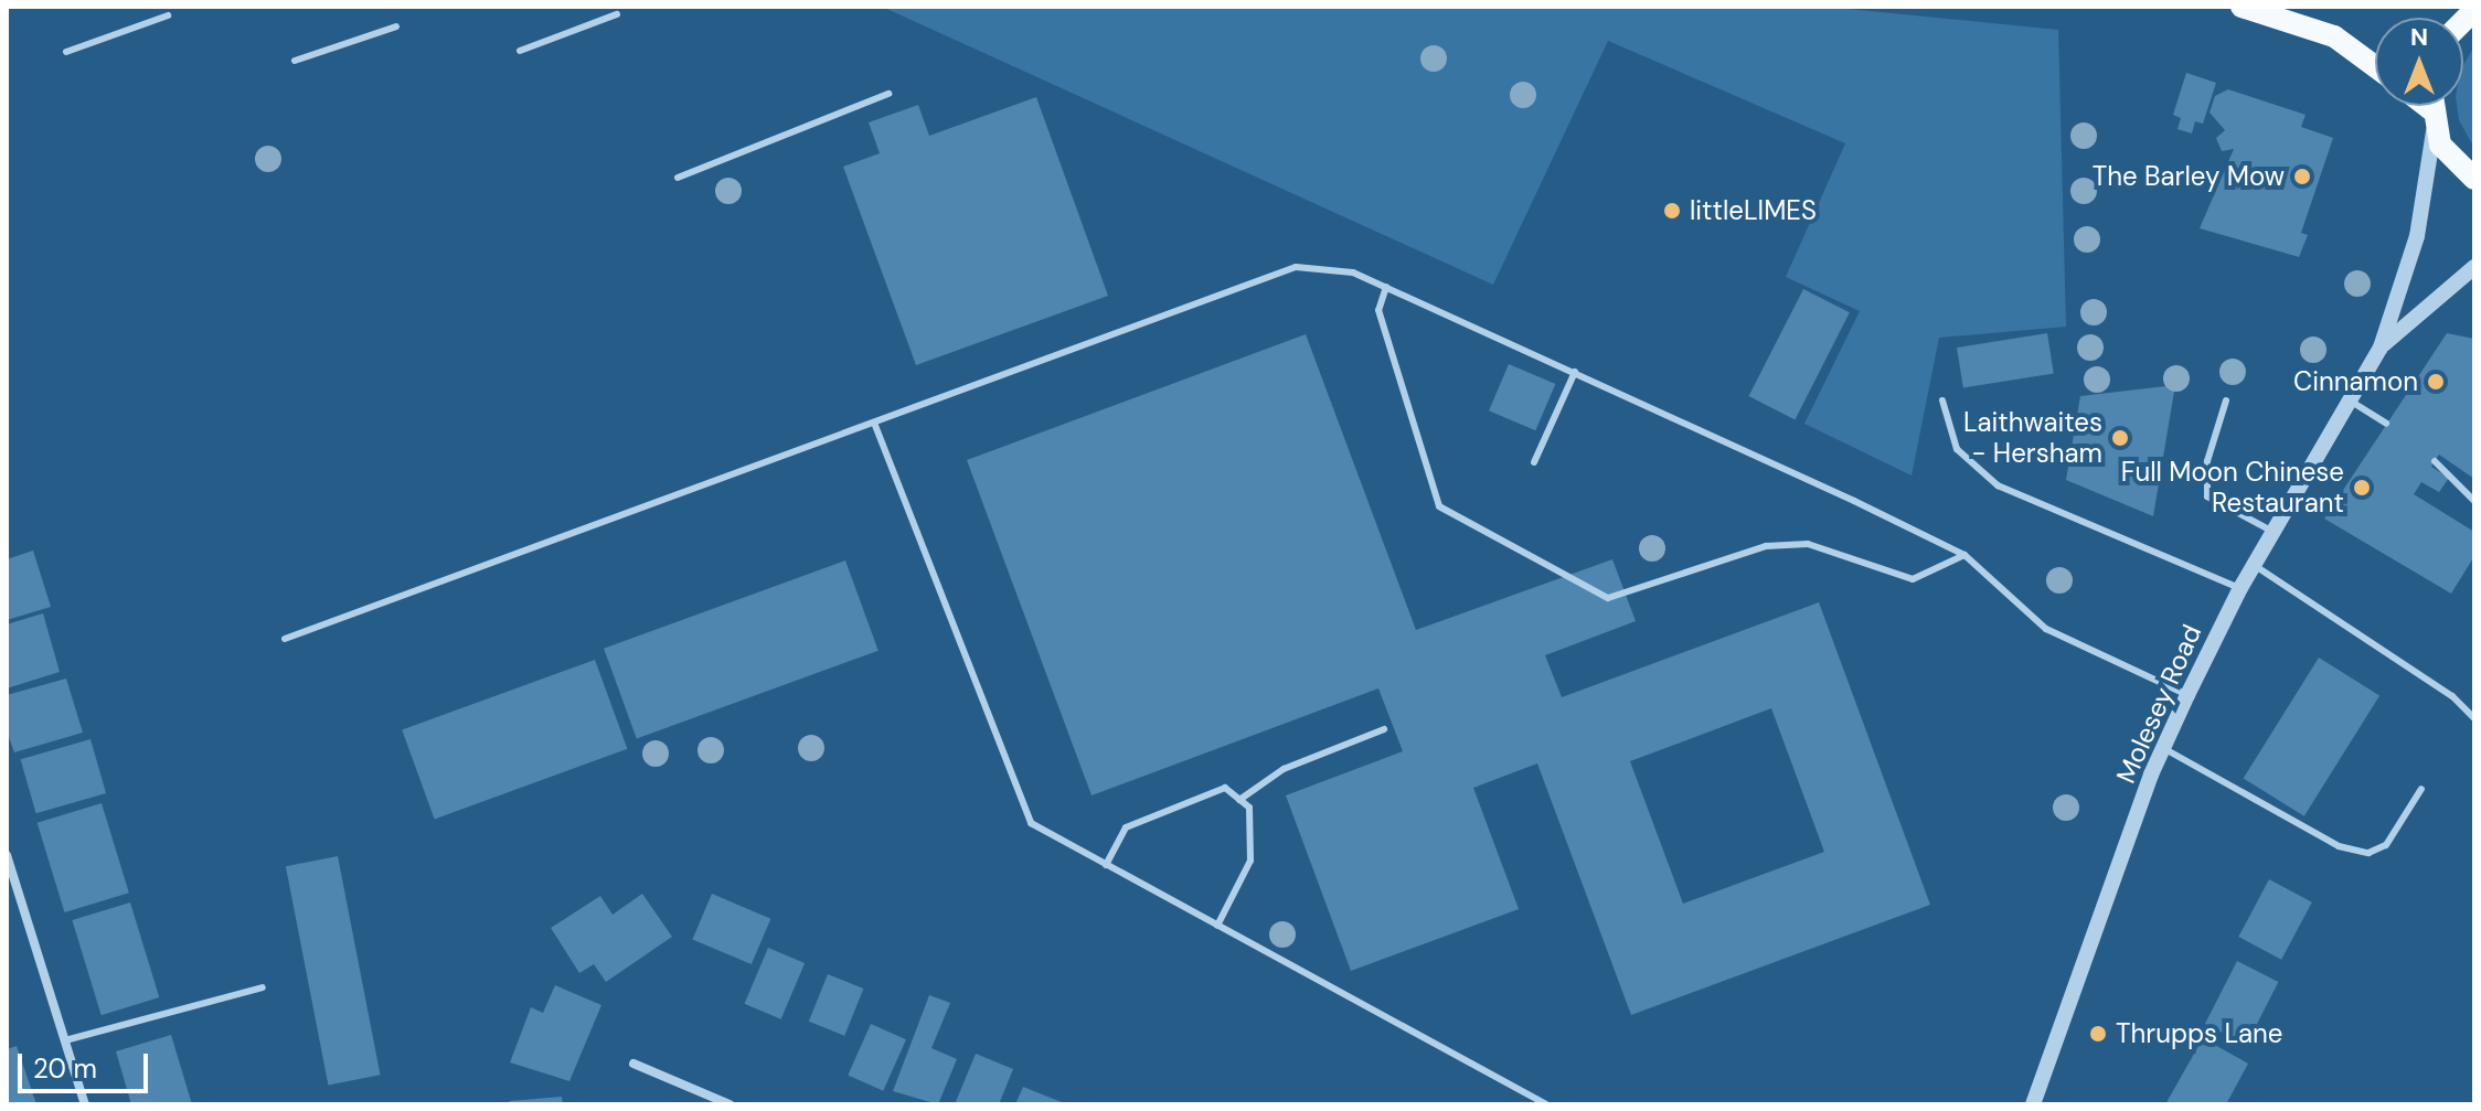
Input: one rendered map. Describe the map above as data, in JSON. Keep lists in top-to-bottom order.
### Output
{
  "streets": {
    "street": ["Molesey Road"]
  },
  "places": [
    "The Barley Mow",
    "littleLIMES",
    "Cinnamon",
    "Laithwaites - Hersham",
    "Full Moon Chinese Restaurant",
    "Thrupps Lane"
  ],
  "scale_bar": "20 m",
  "north": "top"
}
